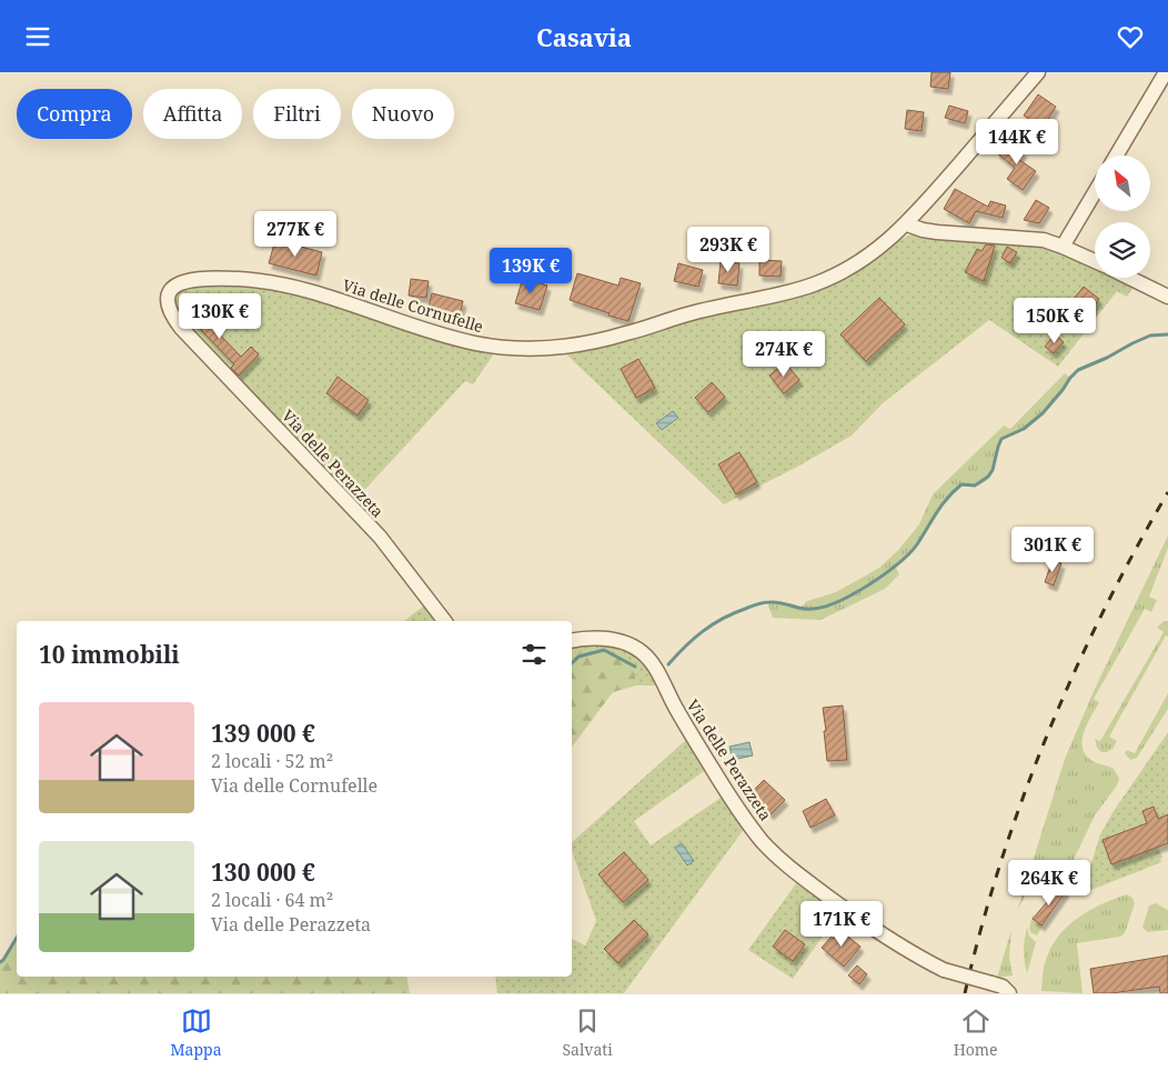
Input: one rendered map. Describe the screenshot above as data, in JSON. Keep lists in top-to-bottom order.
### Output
{
  "streets": {
    "street": ["Via delle Cornufelle", "Via delle Perazzeta"]
  },
  "crossings": [
    ["Via delle Cornufelle", "Via delle Perazzeta"]
  ],
  "north": "top left",
  "page": {
    "header": "Casavia",
    "chip": [
      "Compra",
      "Affitta",
      "Filtri",
      "Nuovo"
    ],
    "price": [
      "144K €",
      "277K €",
      "293K €",
      "139K €",
      "130K €",
      "150K €",
      "274K €",
      "301K €",
      "264K €",
      "171K €"
    ],
    "heading": "10 immobili",
    "list": [
      {
        "name": "139 000 €",
        "note": "2 locali · 52 m² · Via delle Cornufelle"
      },
      {
        "name": "130 000 €",
        "note": "2 locali · 64 m² · Via delle Perazzeta"
      }
    ],
    "tabs": ["Mappa", "Salvati", "Home"]
  }
}
